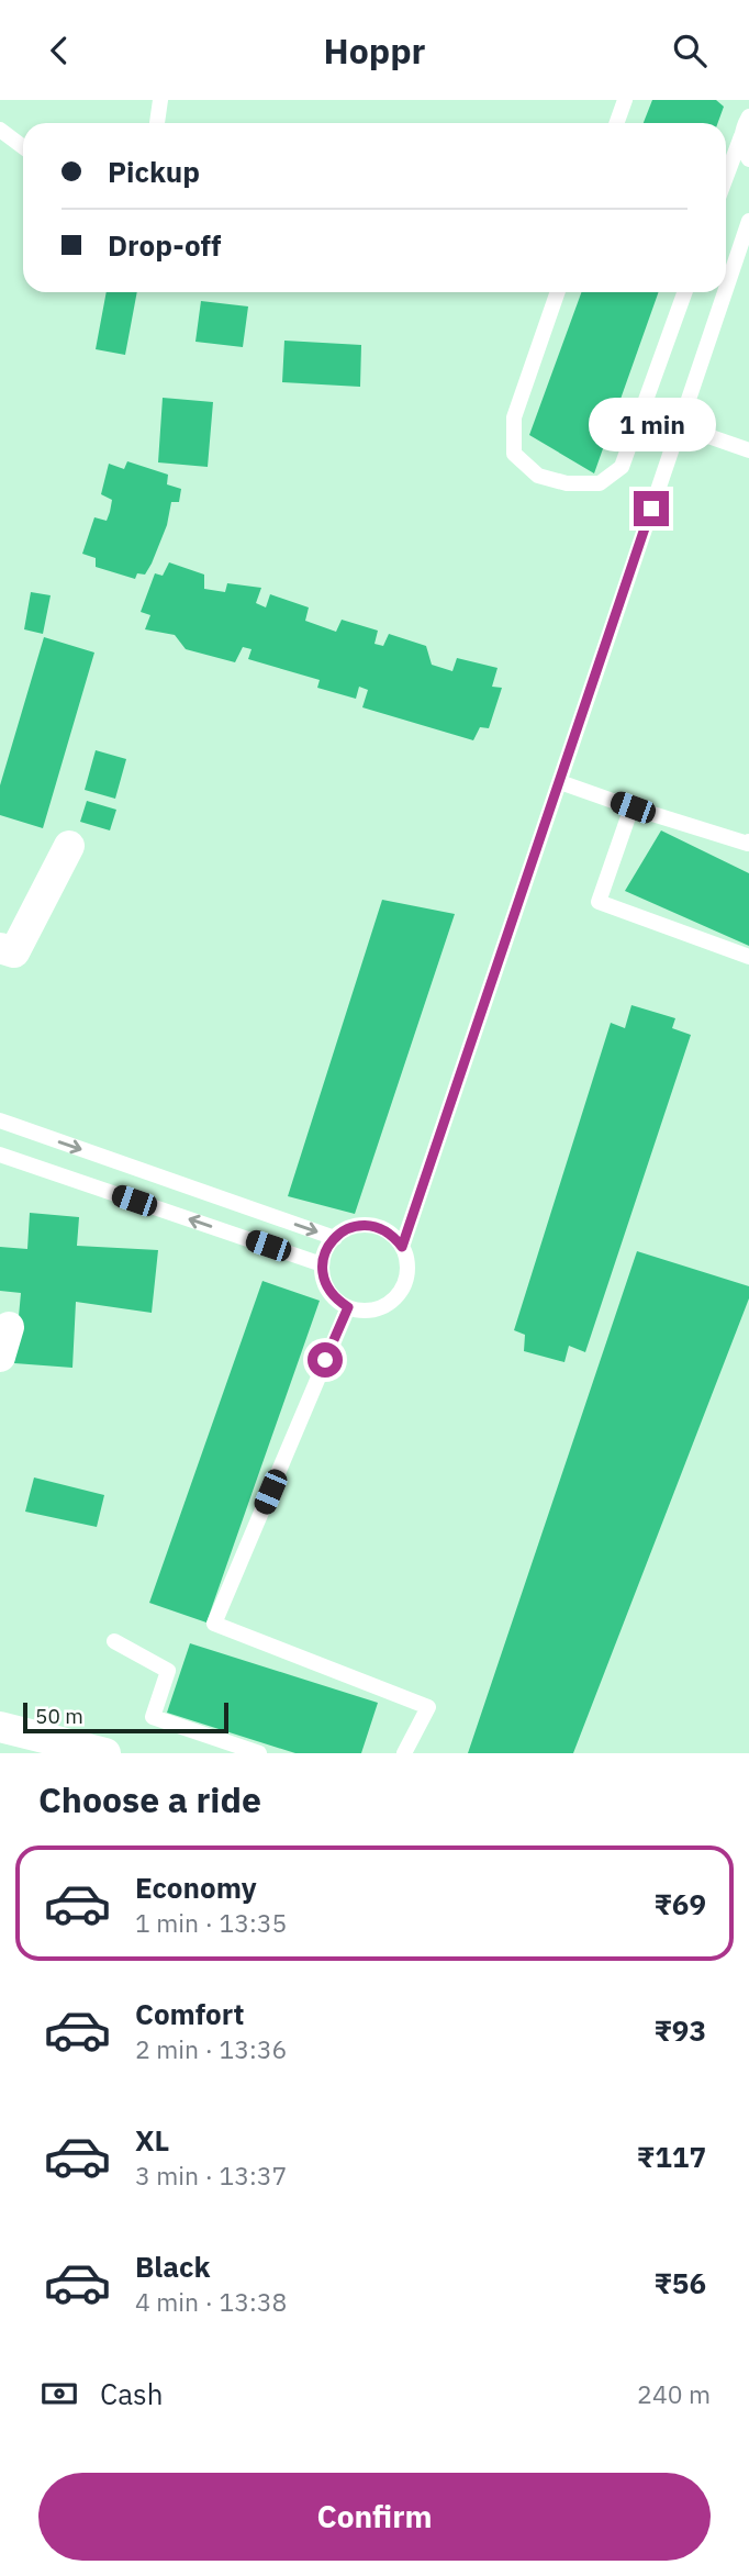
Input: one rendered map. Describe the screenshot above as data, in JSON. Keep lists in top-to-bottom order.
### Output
{
  "scale_bar": "50 m",
  "page": {
    "header": "Hoppr",
    "banner": ["Pickup", "Drop-off"],
    "bubble": "1 min",
    "scale": "50 m",
    "heading": "Choose a ride",
    "list": [
      {
        "name": "Economy",
        "note": "1 min · 13:35",
        "value": "₹69"
      },
      {
        "name": "Comfort",
        "note": "2 min · 13:36",
        "value": "₹93"
      },
      {
        "name": "XL",
        "note": "3 min · 13:37",
        "value": "₹117"
      },
      {
        "name": "Black",
        "note": "4 min · 13:38",
        "value": "₹56"
      }
    ],
    "pay": ["Cash", "240 m"],
    "buttons": "Confirm"
  }
}
